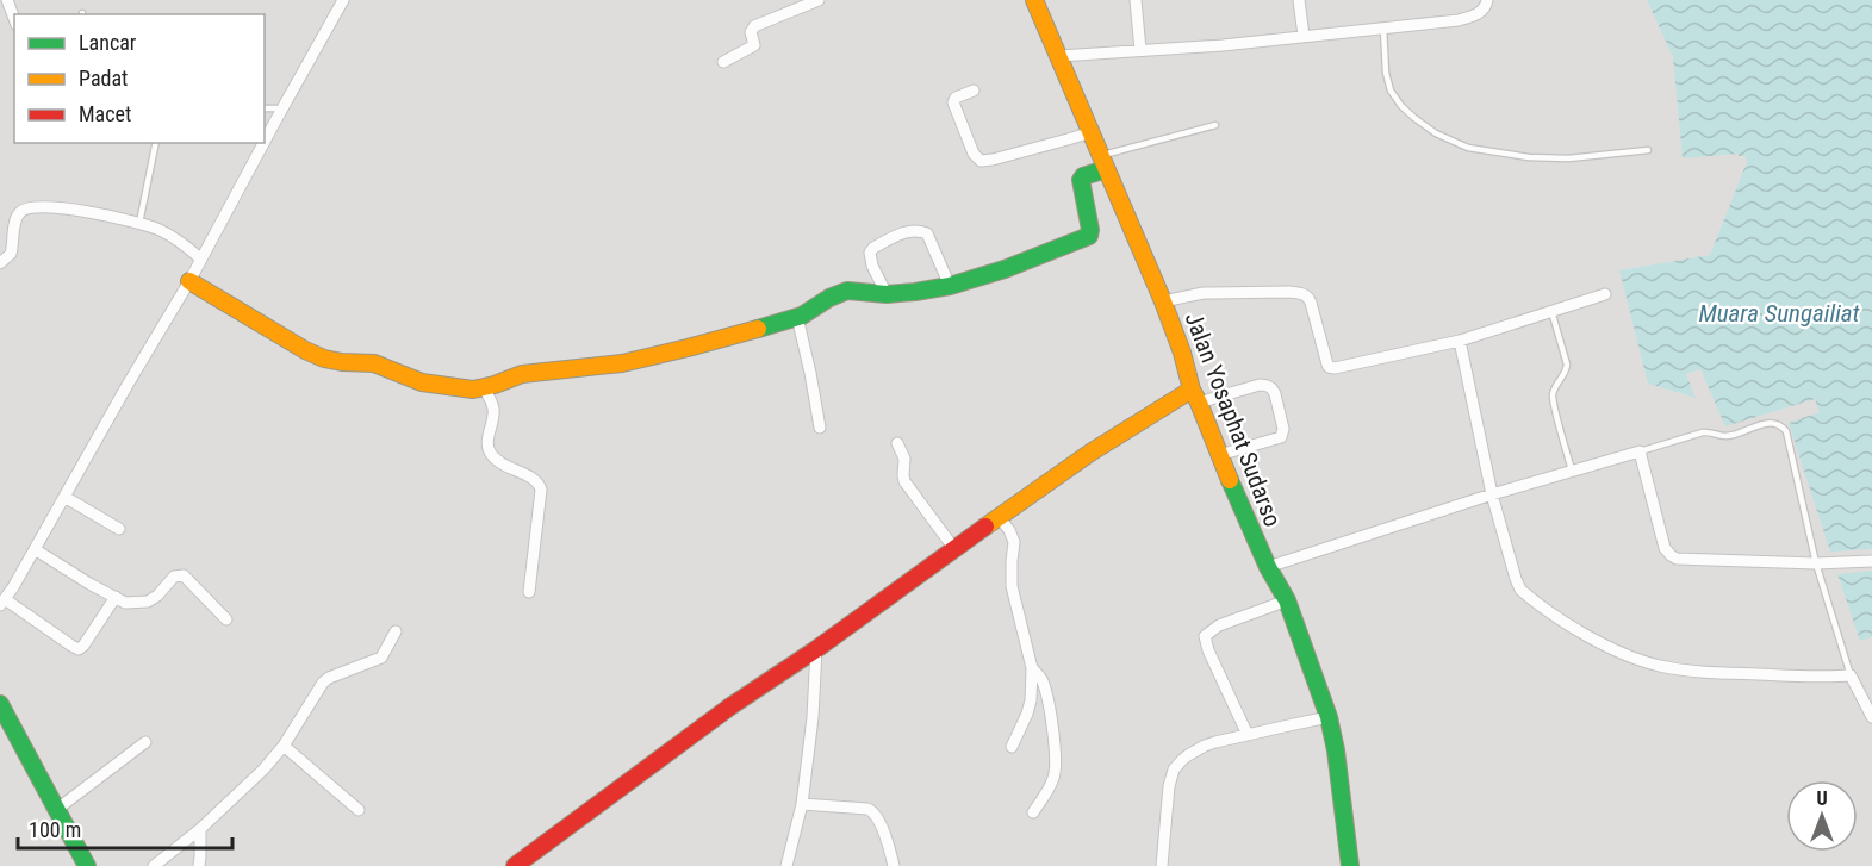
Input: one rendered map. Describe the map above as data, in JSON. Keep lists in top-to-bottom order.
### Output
{
  "streets": {
    "street": ["Jalan Yosaphat Sudarso"]
  },
  "water": ["Muara Sungailiat"],
  "legend": ["Lancar", "Padat", "Macet"],
  "scale_bar": "100 m",
  "north": "top"
}
